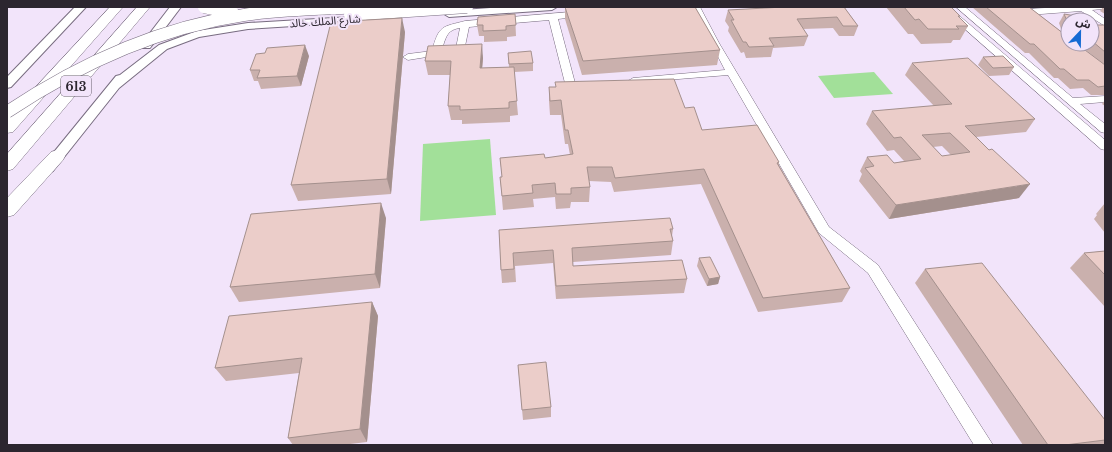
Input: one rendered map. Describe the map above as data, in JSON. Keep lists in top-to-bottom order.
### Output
{
  "streets": {
    "highway": ["613"],
    "main road": ["شارع الملك خالد"]
  },
  "north": "top"
}
